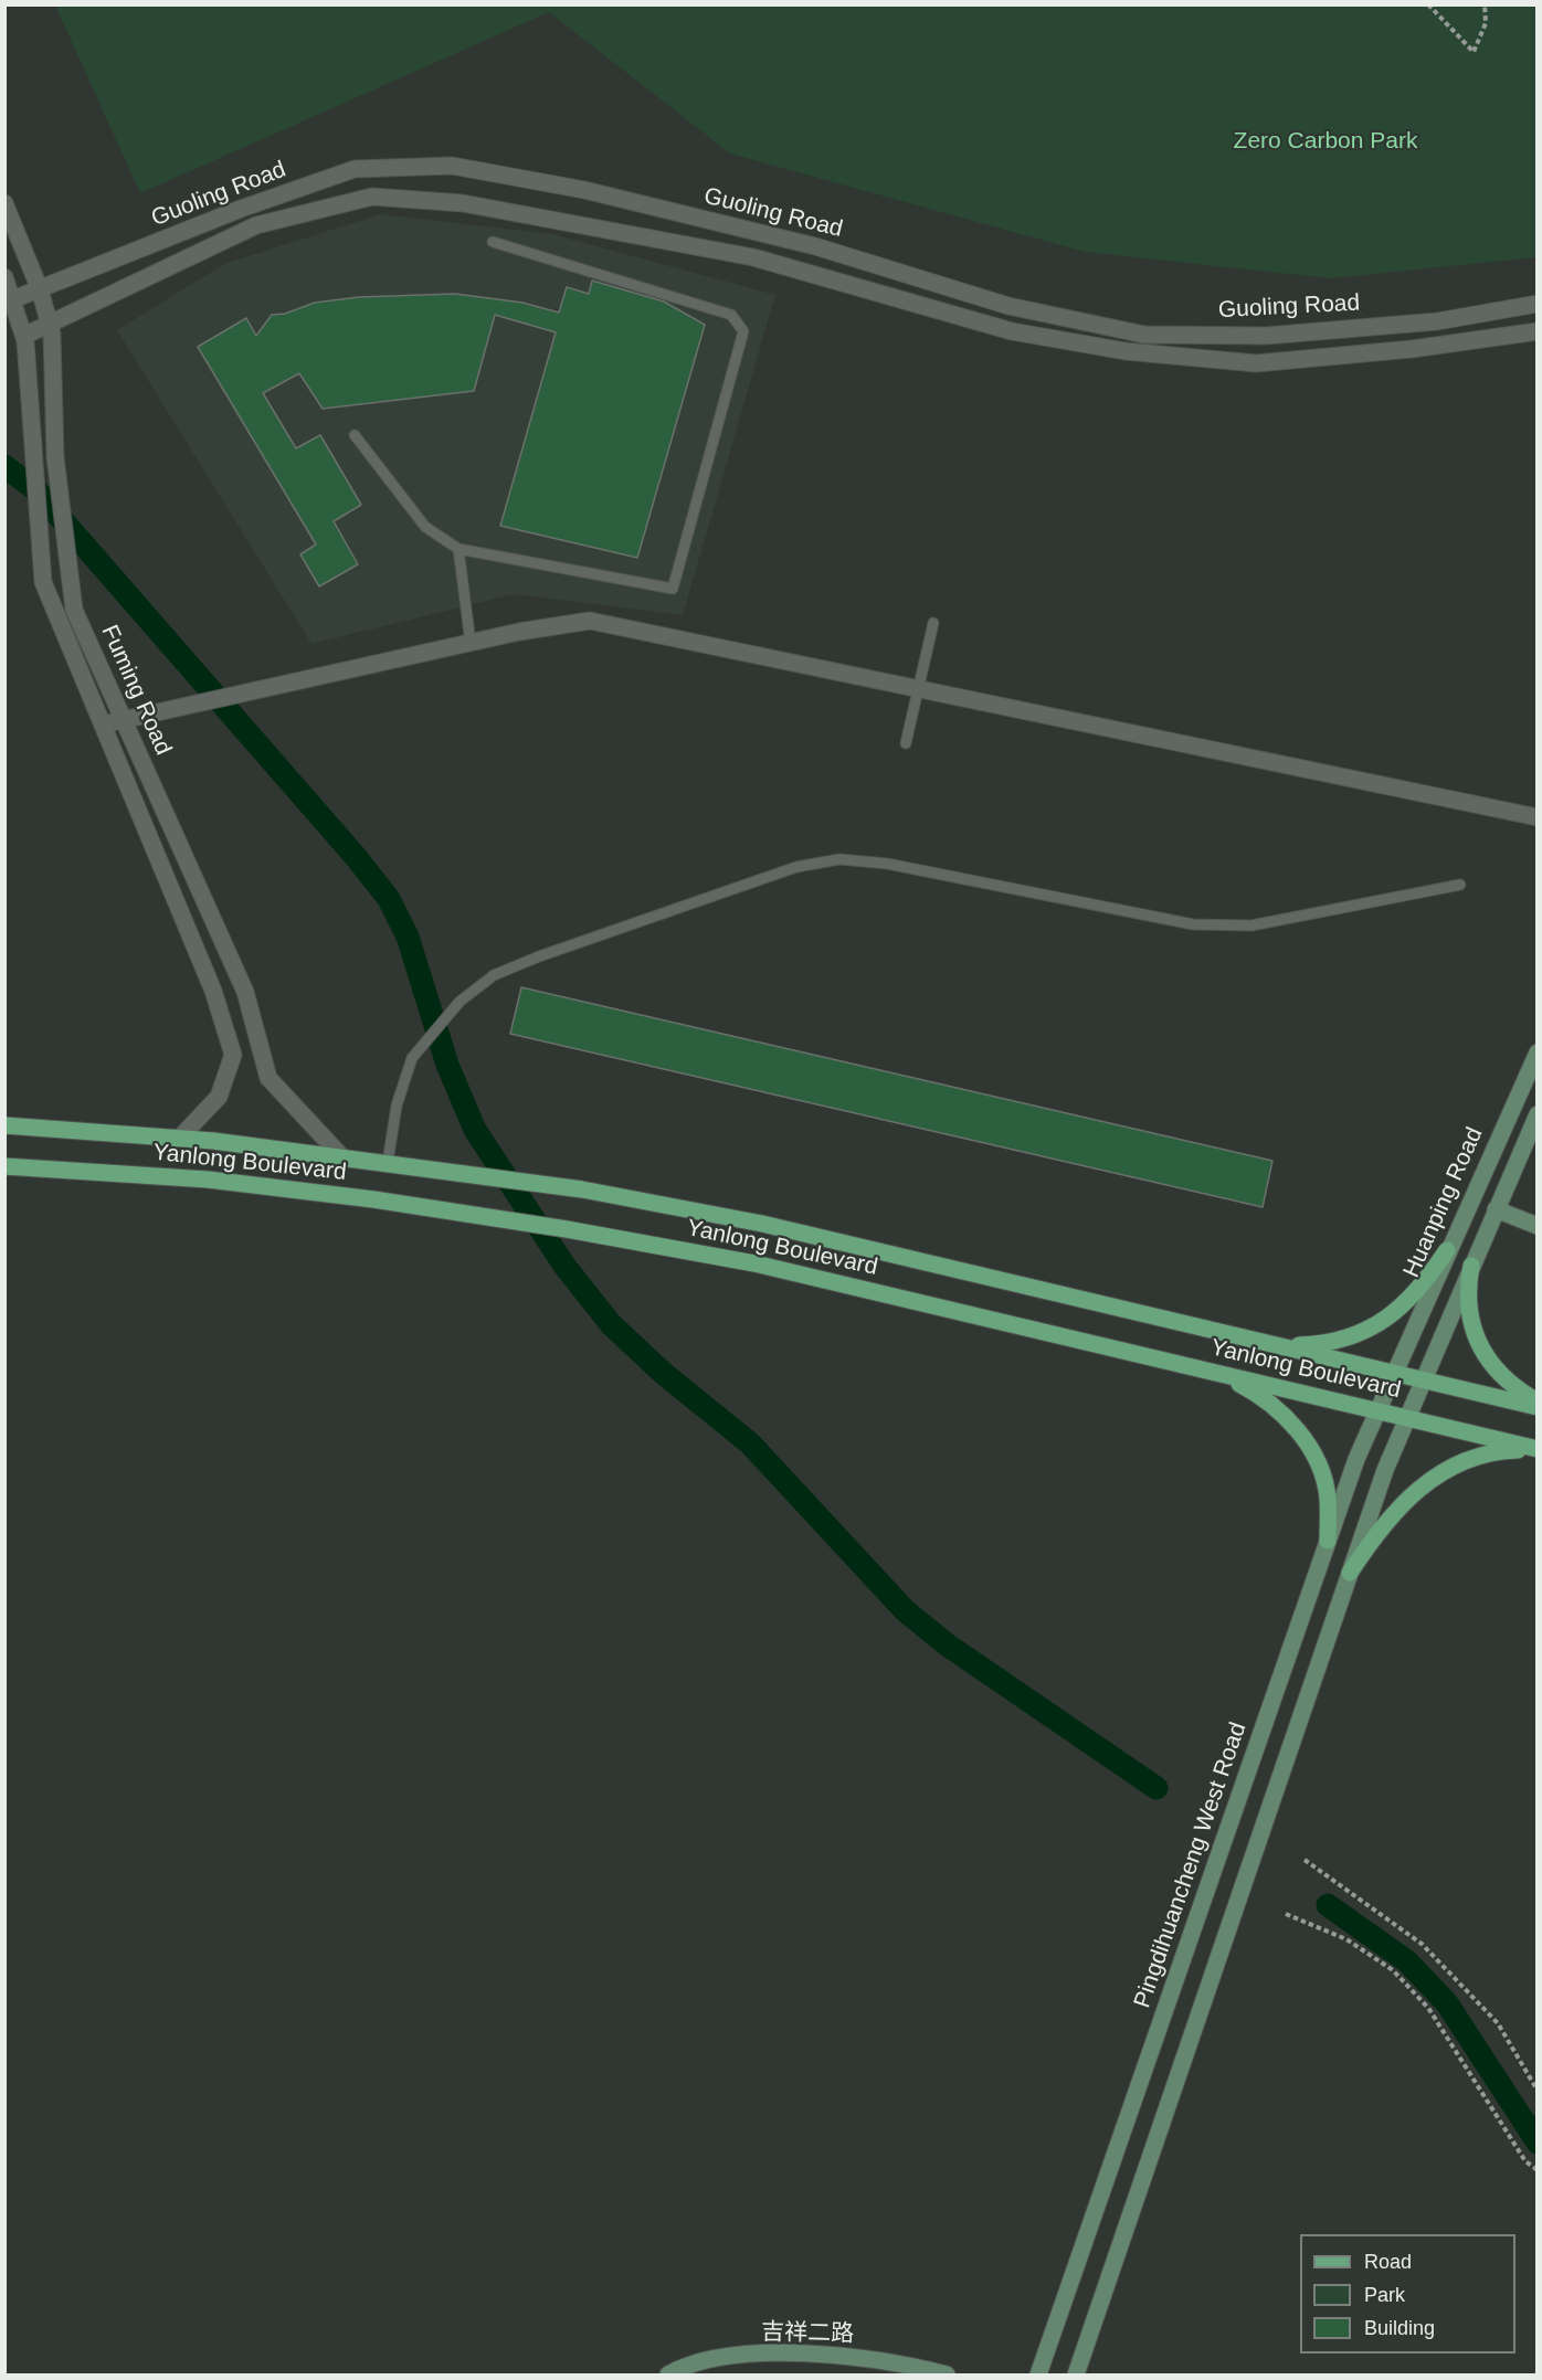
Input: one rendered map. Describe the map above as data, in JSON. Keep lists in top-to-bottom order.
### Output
{
  "streets": {
    "main road": [
      "Yanlong Boulevard",
      "Huanping Road",
      "Pingdihuancheng West Road",
      "吉祥二路"
    ],
    "street": ["Guoling Road", "Fuming Road"]
  },
  "crossings": [
    ["Guoling Road", "Fuming Road"],
    ["Fuming Road", "Yanlong Boulevard"],
    ["Yanlong Boulevard", "Huanping Road"],
    ["Yanlong Boulevard", "Pingdihuancheng West Road"],
    ["Huanping Road", "Pingdihuancheng West Road"]
  ],
  "parks": ["Zero Carbon Park"],
  "legend": ["Road", "Park", "Building"]
}
